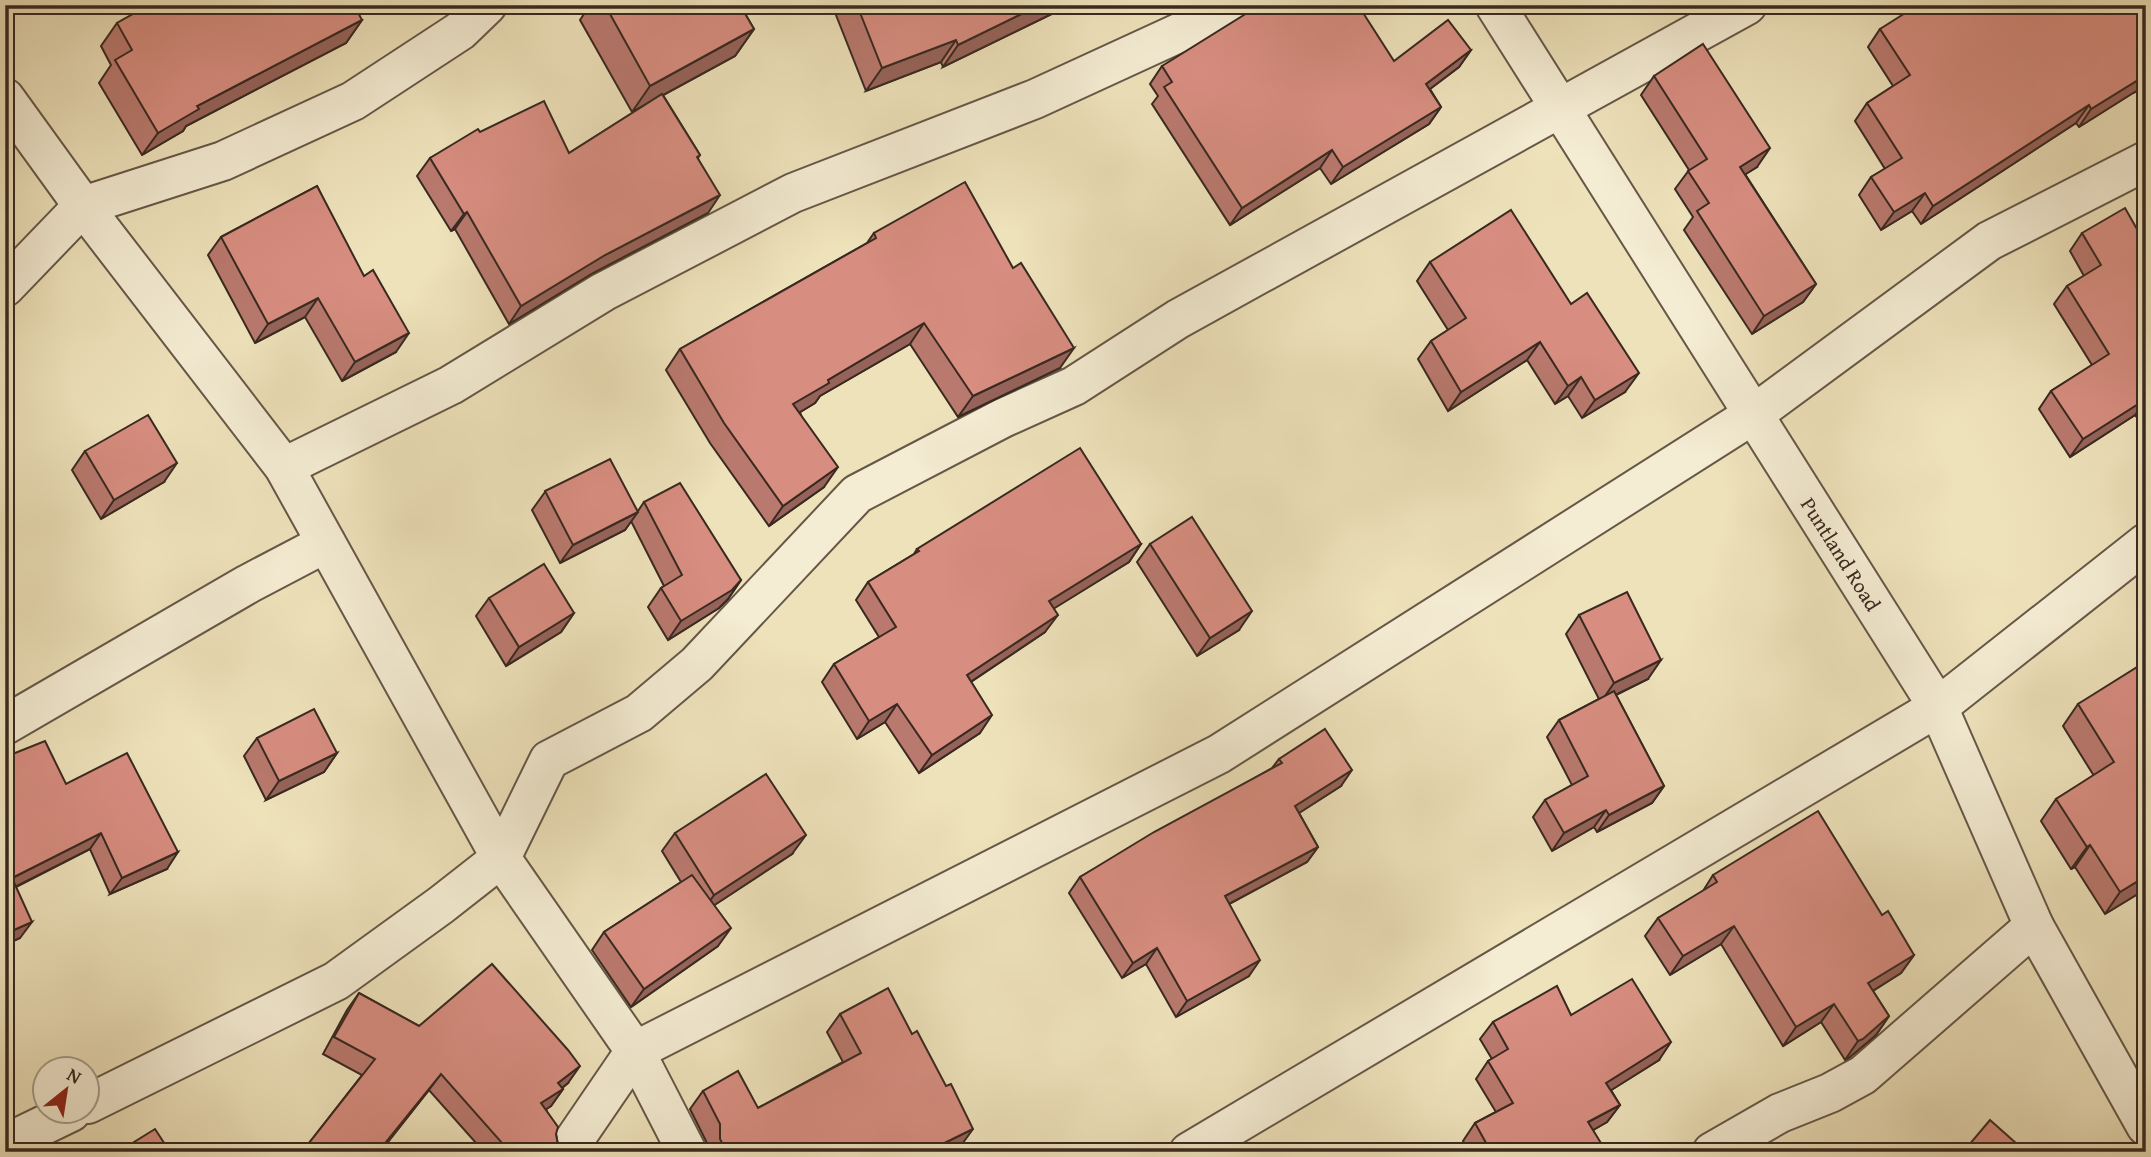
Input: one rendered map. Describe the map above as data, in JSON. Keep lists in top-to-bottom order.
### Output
{
  "streets": {
    "street": ["Puntland Road"]
  },
  "north": "top right"
}
